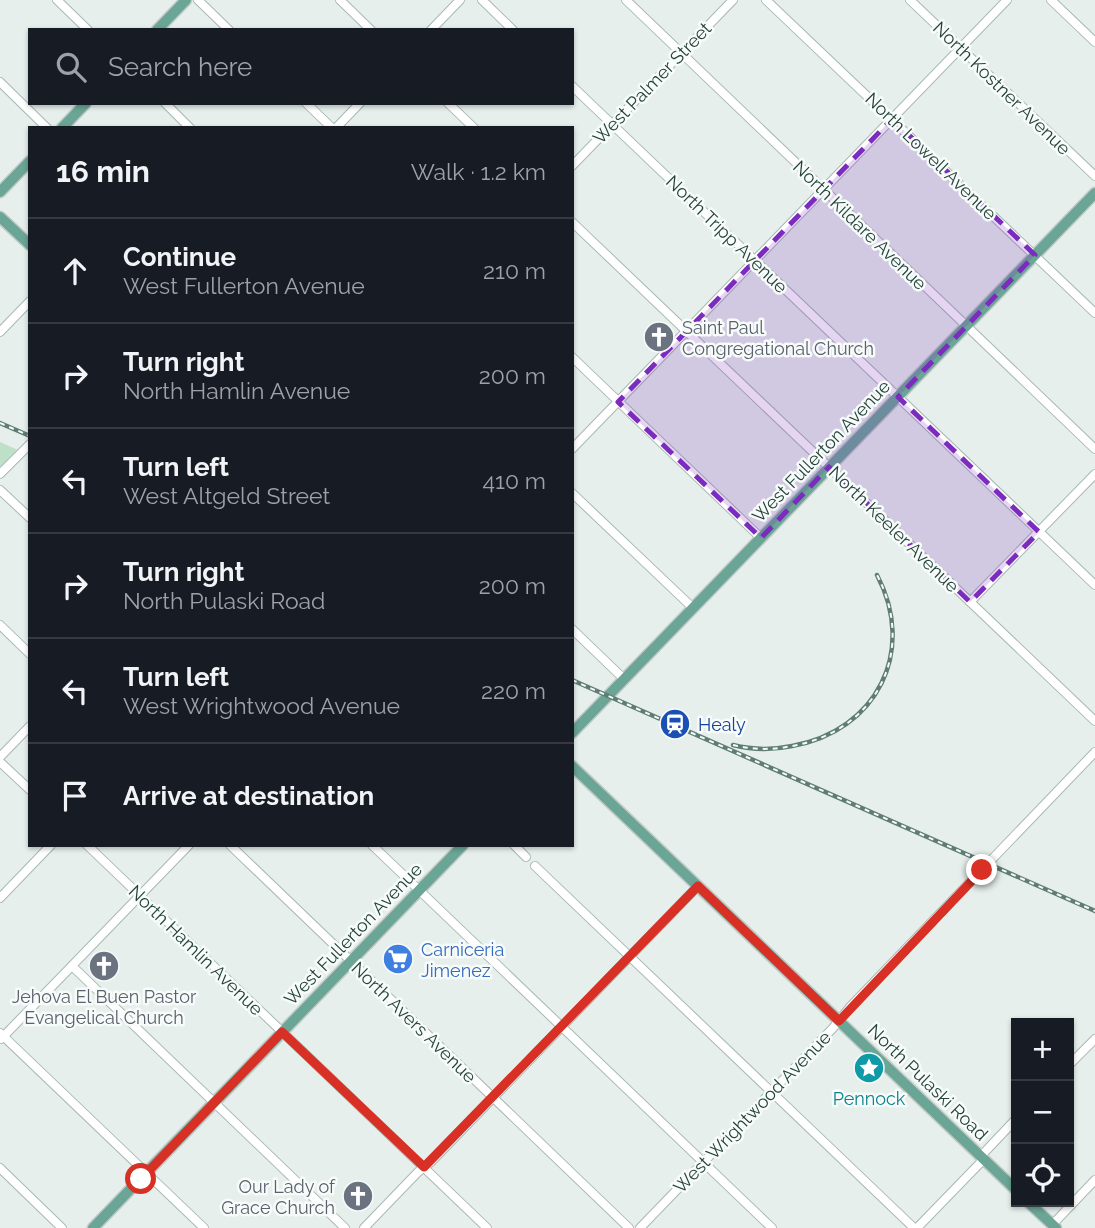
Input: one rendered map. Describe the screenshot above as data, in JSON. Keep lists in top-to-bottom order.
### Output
{
  "streets": {
    "main road": ["West Fullerton Avenue", "North Pulaski Road"],
    "street": [
      "West Palmer Street",
      "North Kostner Avenue",
      "North Lowell Avenue",
      "North Kildare Avenue",
      "North Tripp Avenue",
      "North Keeler Avenue",
      "North Hamlin Avenue",
      "North Avers Avenue",
      "West Wrightwood Avenue"
    ]
  },
  "crossings": [
    ["West Palmer Street", "North Kildare Avenue"],
    ["West Palmer Street", "North Tripp Avenue"],
    ["North Lowell Avenue", "West Fullerton Avenue"],
    ["North Kildare Avenue", "West Fullerton Avenue"],
    ["North Tripp Avenue", "West Fullerton Avenue"],
    ["West Fullerton Avenue", "North Keeler Avenue"],
    ["West Fullerton Avenue", "North Hamlin Avenue"],
    ["West Fullerton Avenue", "North Avers Avenue"],
    ["North Pulaski Road", "West Wrightwood Avenue"]
  ],
  "places": {
    "church": ["Saint Paul Congregational Church", "Jehova El Buen Pastor Evangelical Church", "Our Lady of Grace Church"],
    "station": ["Healy"],
    "supermarket": ["Carniceria Jimenez"],
    "place": ["Pennock"]
  },
  "page": {
    "search": "Search here",
    "heading": ["16 min", "Walk · 1.2 km"],
    "list": [
      ["Continue", "West Fullerton Avenue", "210 m"],
      ["Turn right", "North Hamlin Avenue", "200 m"],
      ["Turn left", "West Altgeld Street", "410 m"],
      ["Turn right", "North Pulaski Road", "200 m"],
      ["Turn left", "West Wrightwood Avenue", "220 m"],
      "Arrive at destination"
    ],
    "map_buttons": ["+", "−"]
  }
}
